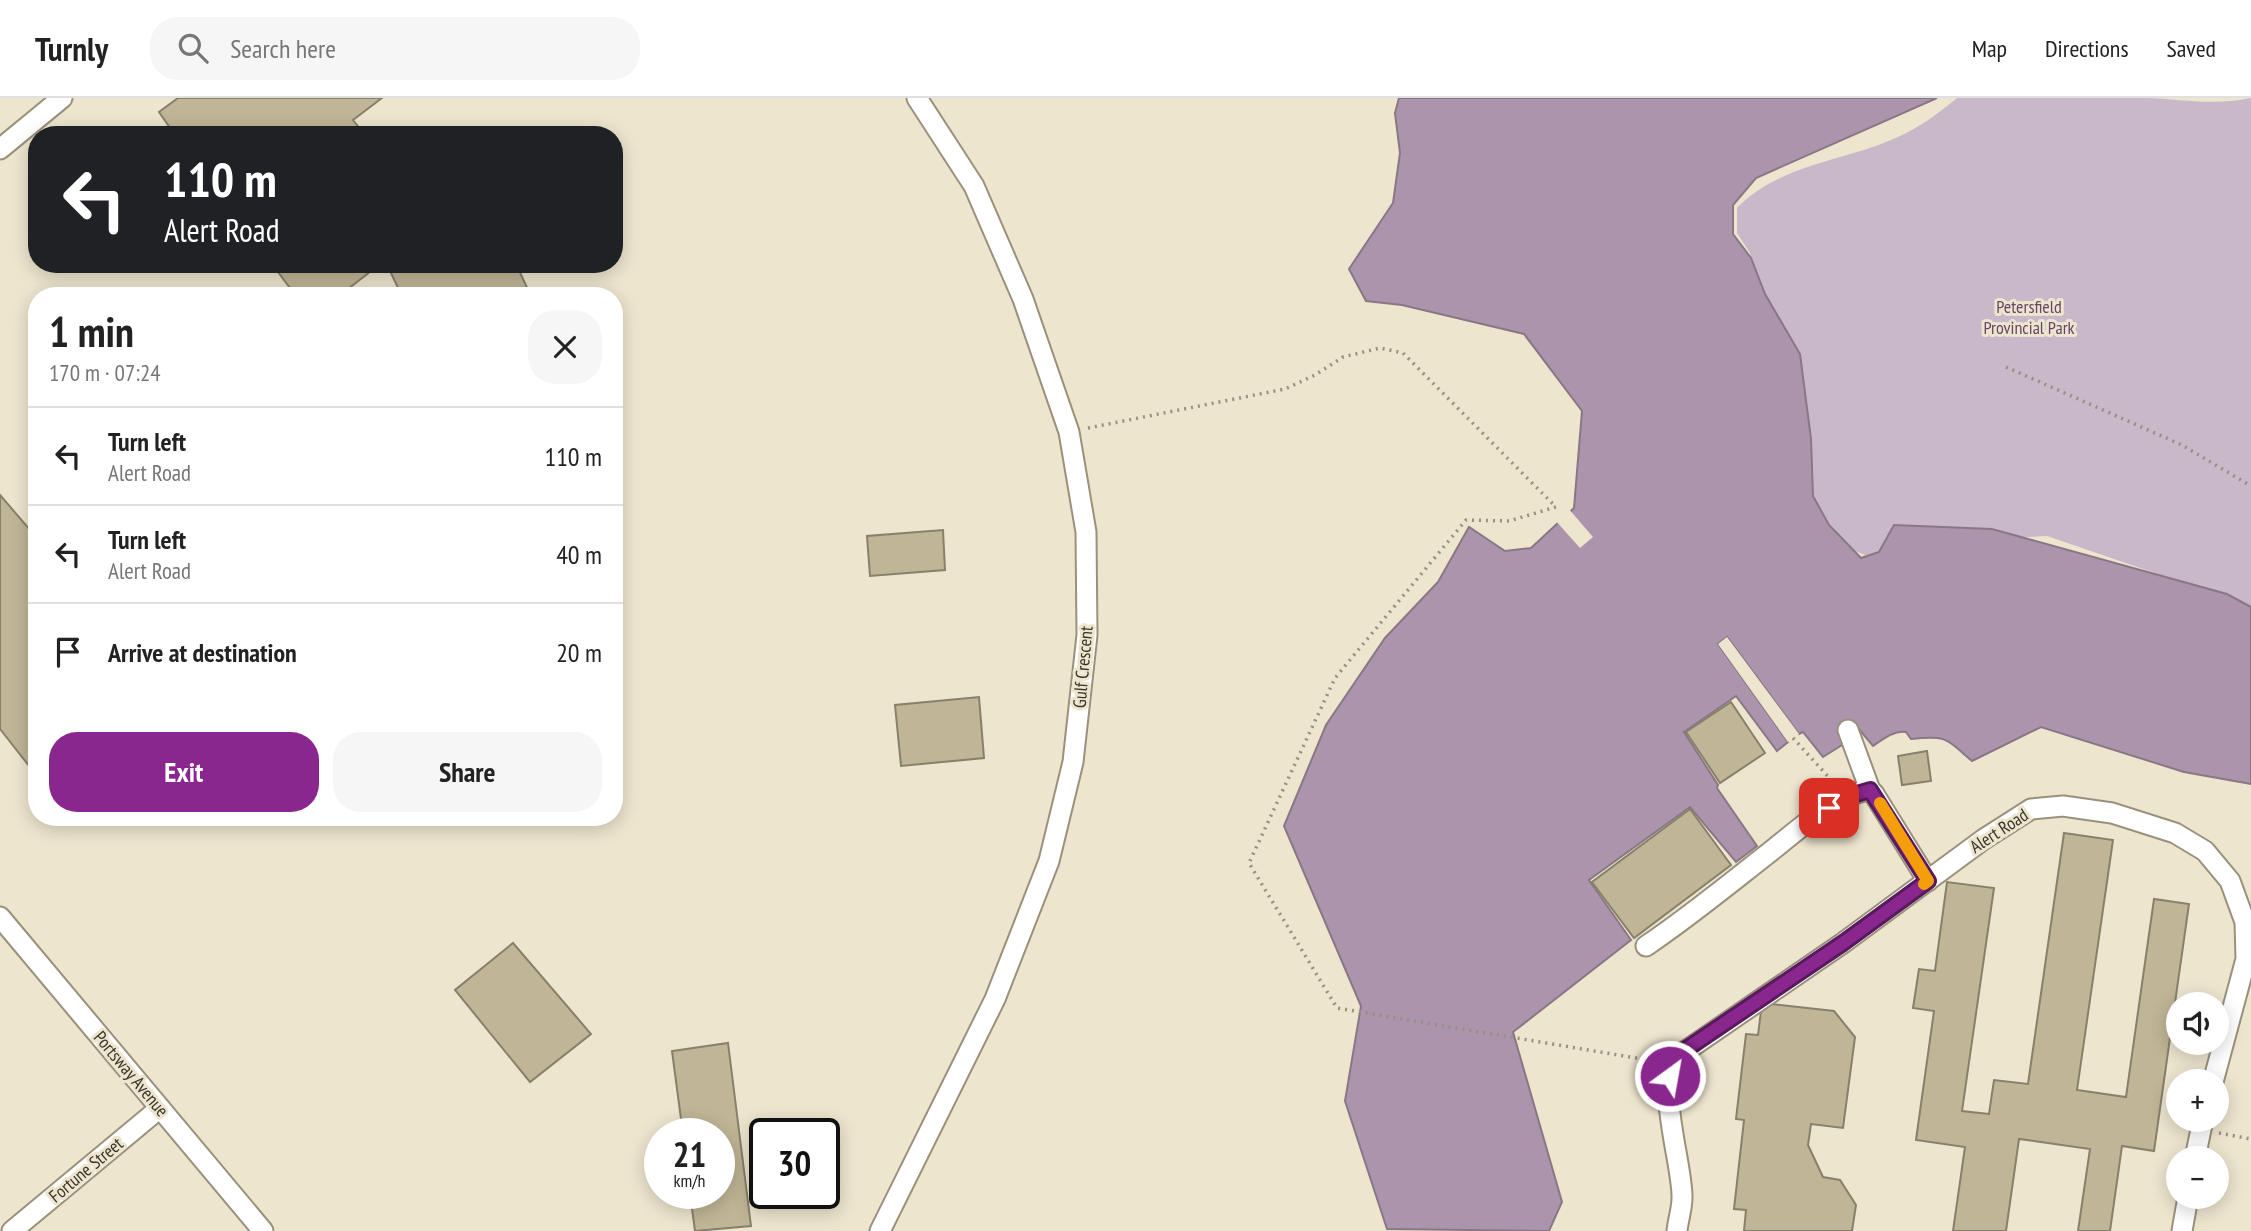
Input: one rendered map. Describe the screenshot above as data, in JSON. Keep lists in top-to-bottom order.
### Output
{
  "streets": {
    "street": [
      "Gulf Crescent",
      "Alert Road",
      "Portsway Avenue",
      "Fortune Street"
    ]
  },
  "crossings": [
    ["Portsway Avenue", "Fortune Street"]
  ],
  "parks": ["Petersfield Provincial Park"],
  "page": {
    "header": "Turnly",
    "search": "Search here",
    "nav": ["Map", "Directions", "Saved"],
    "turn": ["110 m", "Alert Road"],
    "heading": ["1 min", "170 m · 07:24"],
    "list": [
      {
        "name": "Turn left",
        "note": "Alert Road",
        "value": "110 m"
      },
      {
        "name": "Turn left",
        "note": "Alert Road",
        "value": "40 m"
      },
      {
        "name": "Arrive at destination",
        "value": "20 m"
      }
    ],
    "buttons": ["Exit", "Share"],
    "map_buttons": ["+", "−"],
    "speed": "21 km/h",
    "limit": "30"
  }
}
